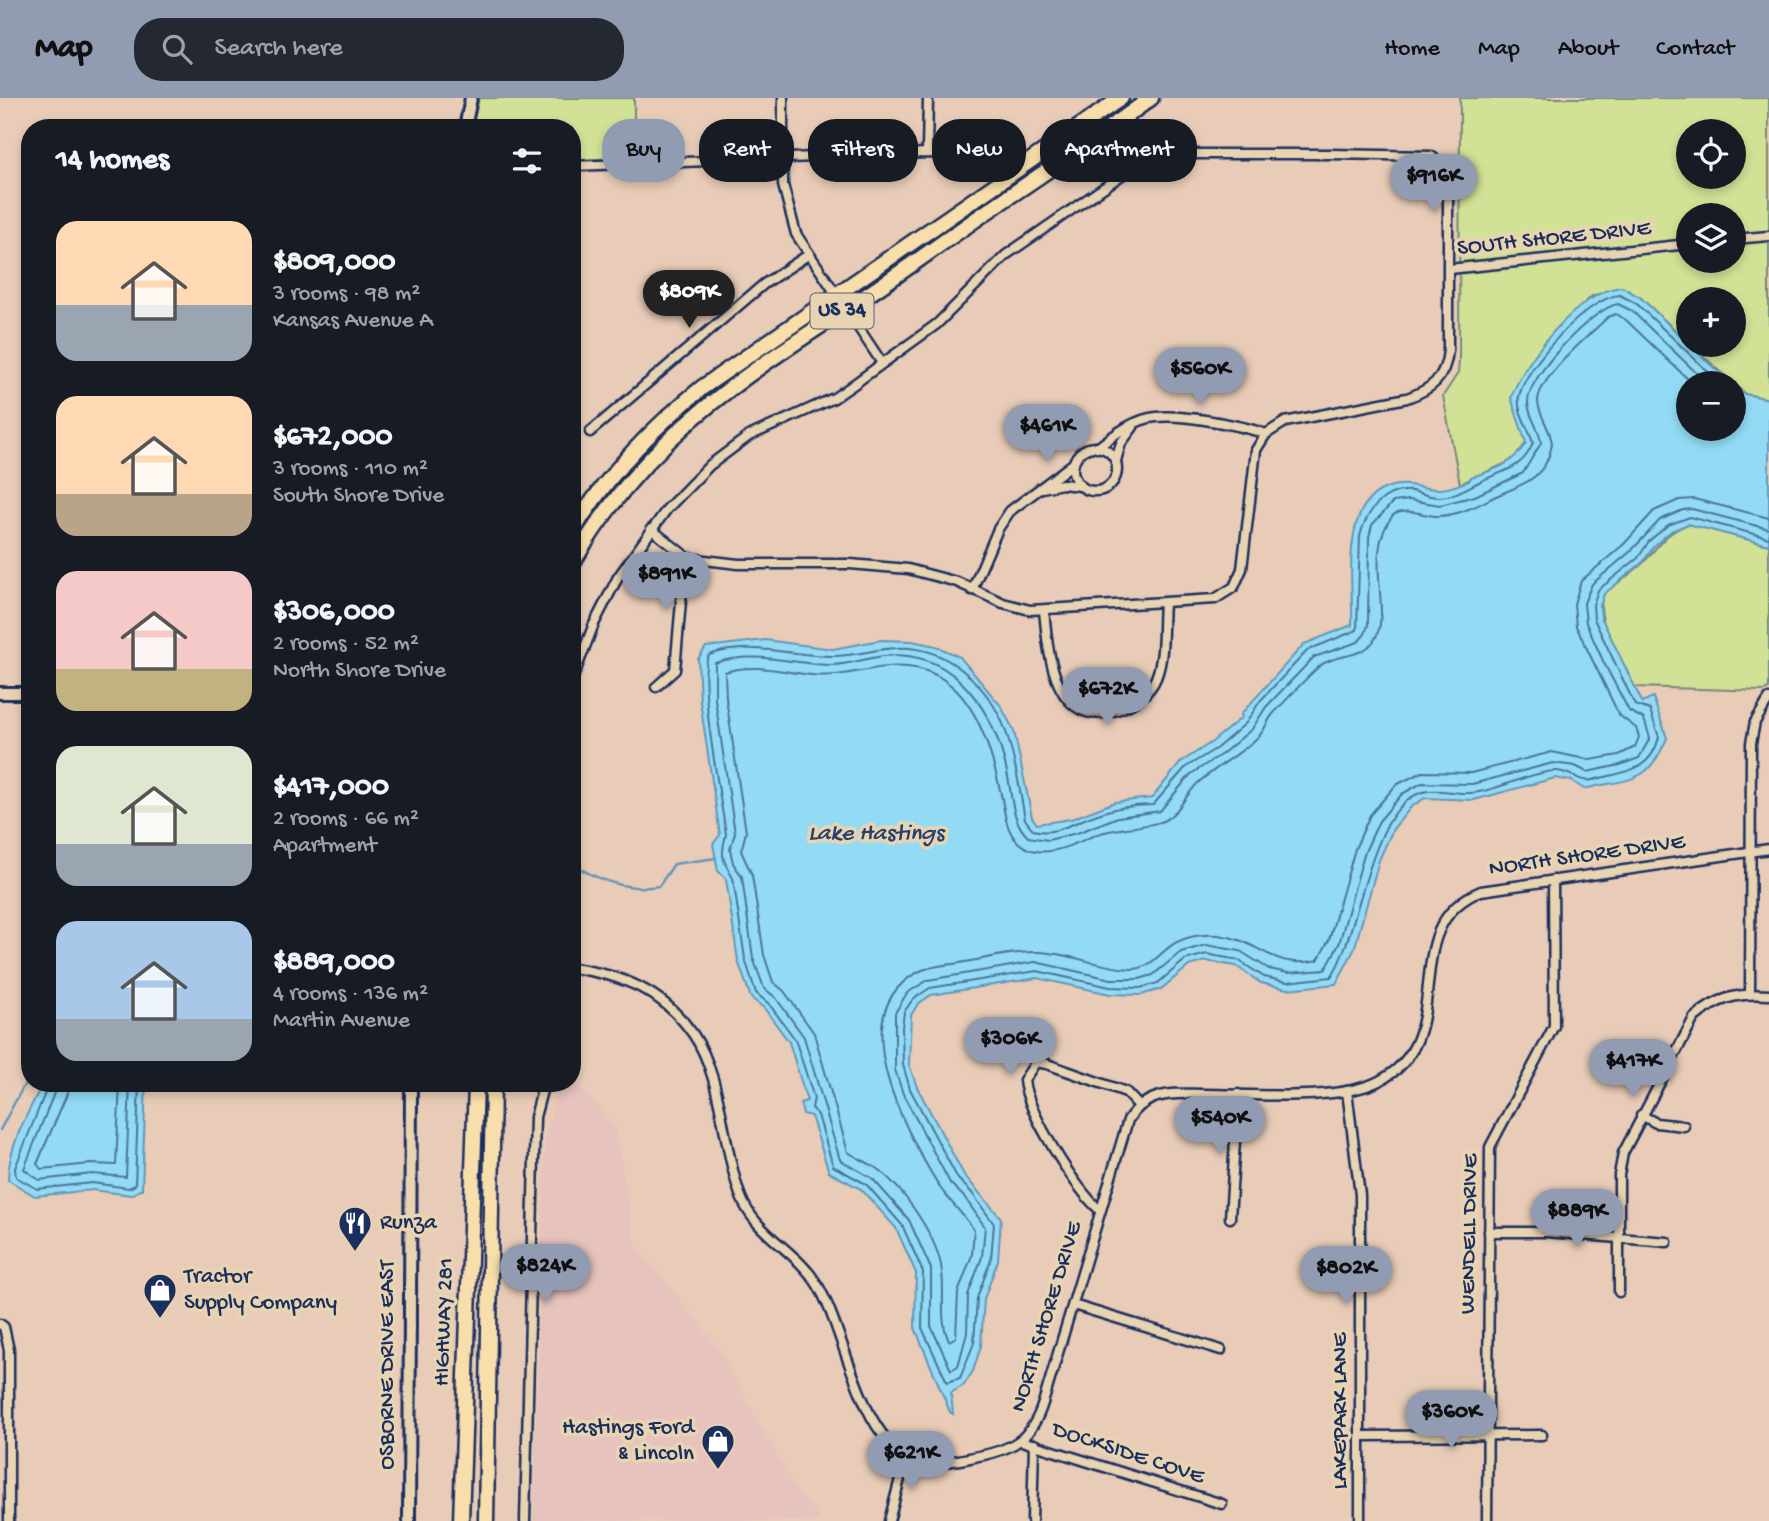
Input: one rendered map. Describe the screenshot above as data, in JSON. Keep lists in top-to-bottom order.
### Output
{
  "streets": {
    "highway": ["US 34", "HIGHWAY 281"],
    "street": [
      "SOUTH SHORE DRIVE",
      "NORTH SHORE DRIVE",
      "WENDELL DRIVE",
      "OSBORNE DRIVE EAST",
      "LAKEPARK LANE",
      "DOCKSIDE COVE"
    ]
  },
  "crossings": [
    ["NORTH SHORE DRIVE", "WENDELL DRIVE"],
    ["NORTH SHORE DRIVE", "LAKEPARK LANE"],
    ["NORTH SHORE DRIVE", "DOCKSIDE COVE"]
  ],
  "water": ["Lake Hastings"],
  "places": {
    "restaurant": ["Runza"],
    "shop": ["Tractor Supply Company", "Hastings Ford & Lincoln"]
  },
  "page": {
    "header": "Map",
    "search": "Search here",
    "nav": [
      "Home",
      "Map",
      "About",
      "Contact"
    ],
    "map_buttons": ["+", "−"],
    "chip": [
      "Buy",
      "Rent",
      "Filters",
      "New",
      "Apartment"
    ],
    "heading": "14 homes",
    "price": [
      "$916K",
      "$809K",
      "$560K",
      "$461K",
      "$891K",
      "$672K",
      "$306K",
      "$417K",
      "$540K",
      "$889K",
      "$824K",
      "$802K",
      "$360K",
      "$621K"
    ],
    "list": [
      {
        "name": "$809,000",
        "note": "3 rooms · 98 m² · Kansas Avenue A"
      },
      {
        "name": "$672,000",
        "note": "3 rooms · 110 m² · South Shore Drive"
      },
      {
        "name": "$306,000",
        "note": "2 rooms · 52 m² · North Shore Drive"
      },
      {
        "name": "$417,000",
        "note": "2 rooms · 66 m² · Apartment"
      },
      {
        "name": "$889,000",
        "note": "4 rooms · 136 m² · Martin Avenue"
      }
    ]
  }
}
